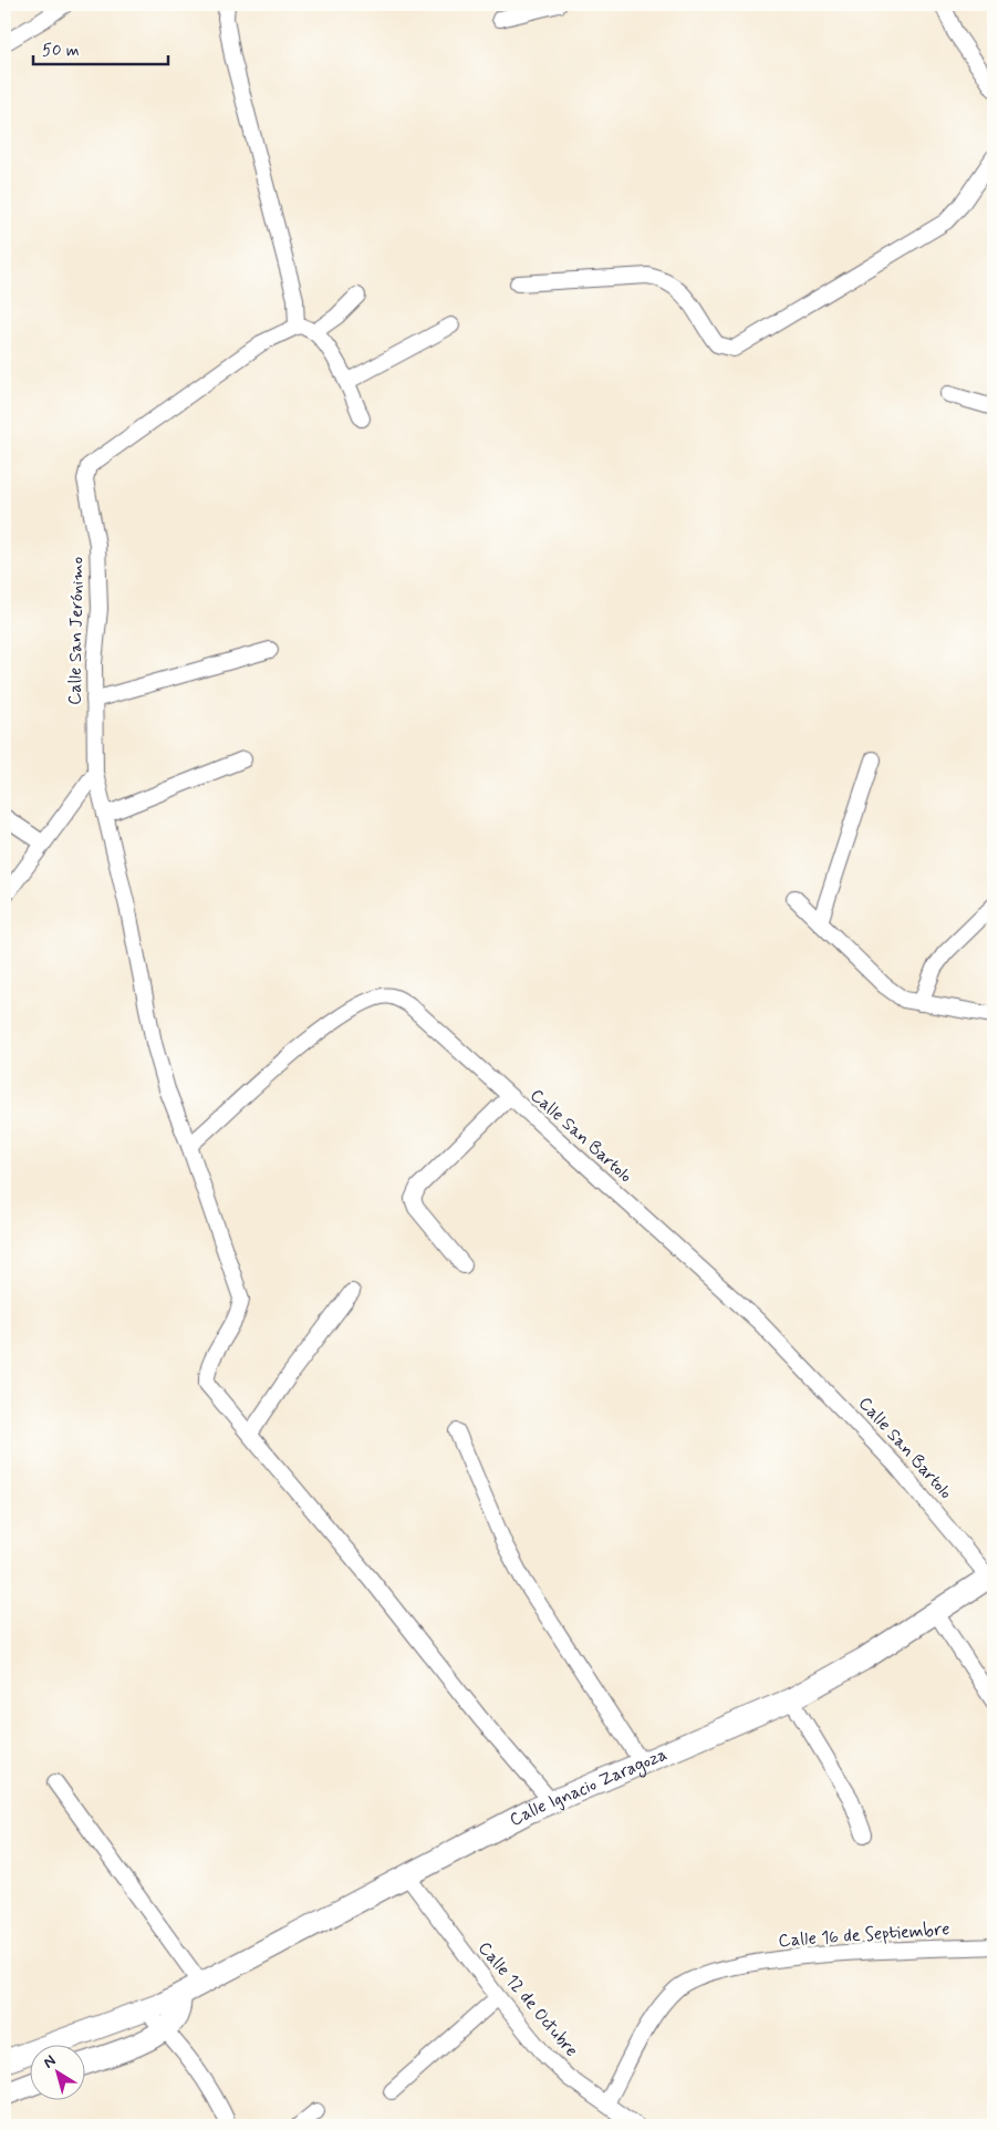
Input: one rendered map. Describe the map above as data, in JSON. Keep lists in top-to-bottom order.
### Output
{
  "streets": {
    "street": [
      "Calle San Jerónimo",
      "Calle San Bartolo",
      "Calle Ignacio Zaragoza",
      "Calle 16 de Septiembre",
      "Calle 12 de Octubre"
    ]
  },
  "crossings": [
    ["Calle San Jerónimo", "Calle San Bartolo"],
    ["Calle San Bartolo", "Calle Ignacio Zaragoza"],
    ["Calle Ignacio Zaragoza", "Calle 12 de Octubre"],
    ["Calle 16 de Septiembre", "Calle 12 de Octubre"]
  ],
  "scale_bar": "50 m",
  "north": "top left"
}
